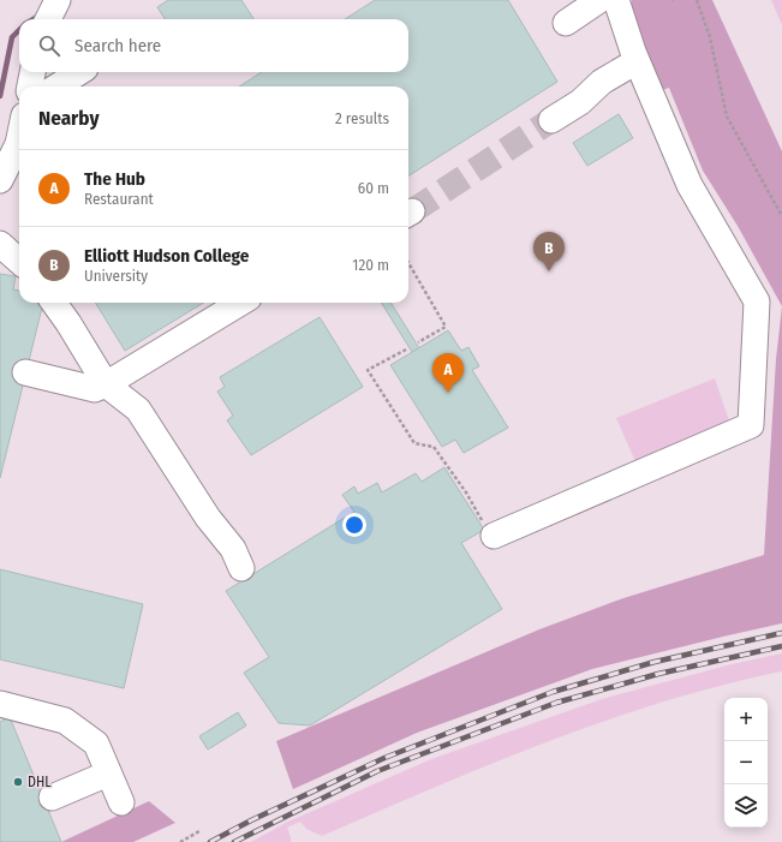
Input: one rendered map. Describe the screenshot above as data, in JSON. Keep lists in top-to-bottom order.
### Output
{
  "places": ["DHL"],
  "page": {
    "search": "Search here",
    "heading": ["Nearby", "2 results"],
    "list": [
      {
        "mark": "A",
        "name": "The Hub",
        "note": "Restaurant",
        "value": "60 m"
      },
      {
        "mark": "B",
        "name": "Elliott Hudson College",
        "note": "University",
        "value": "120 m"
      }
    ],
    "pins": ["B", "A"],
    "map_buttons": ["+", "−"]
  }
}
